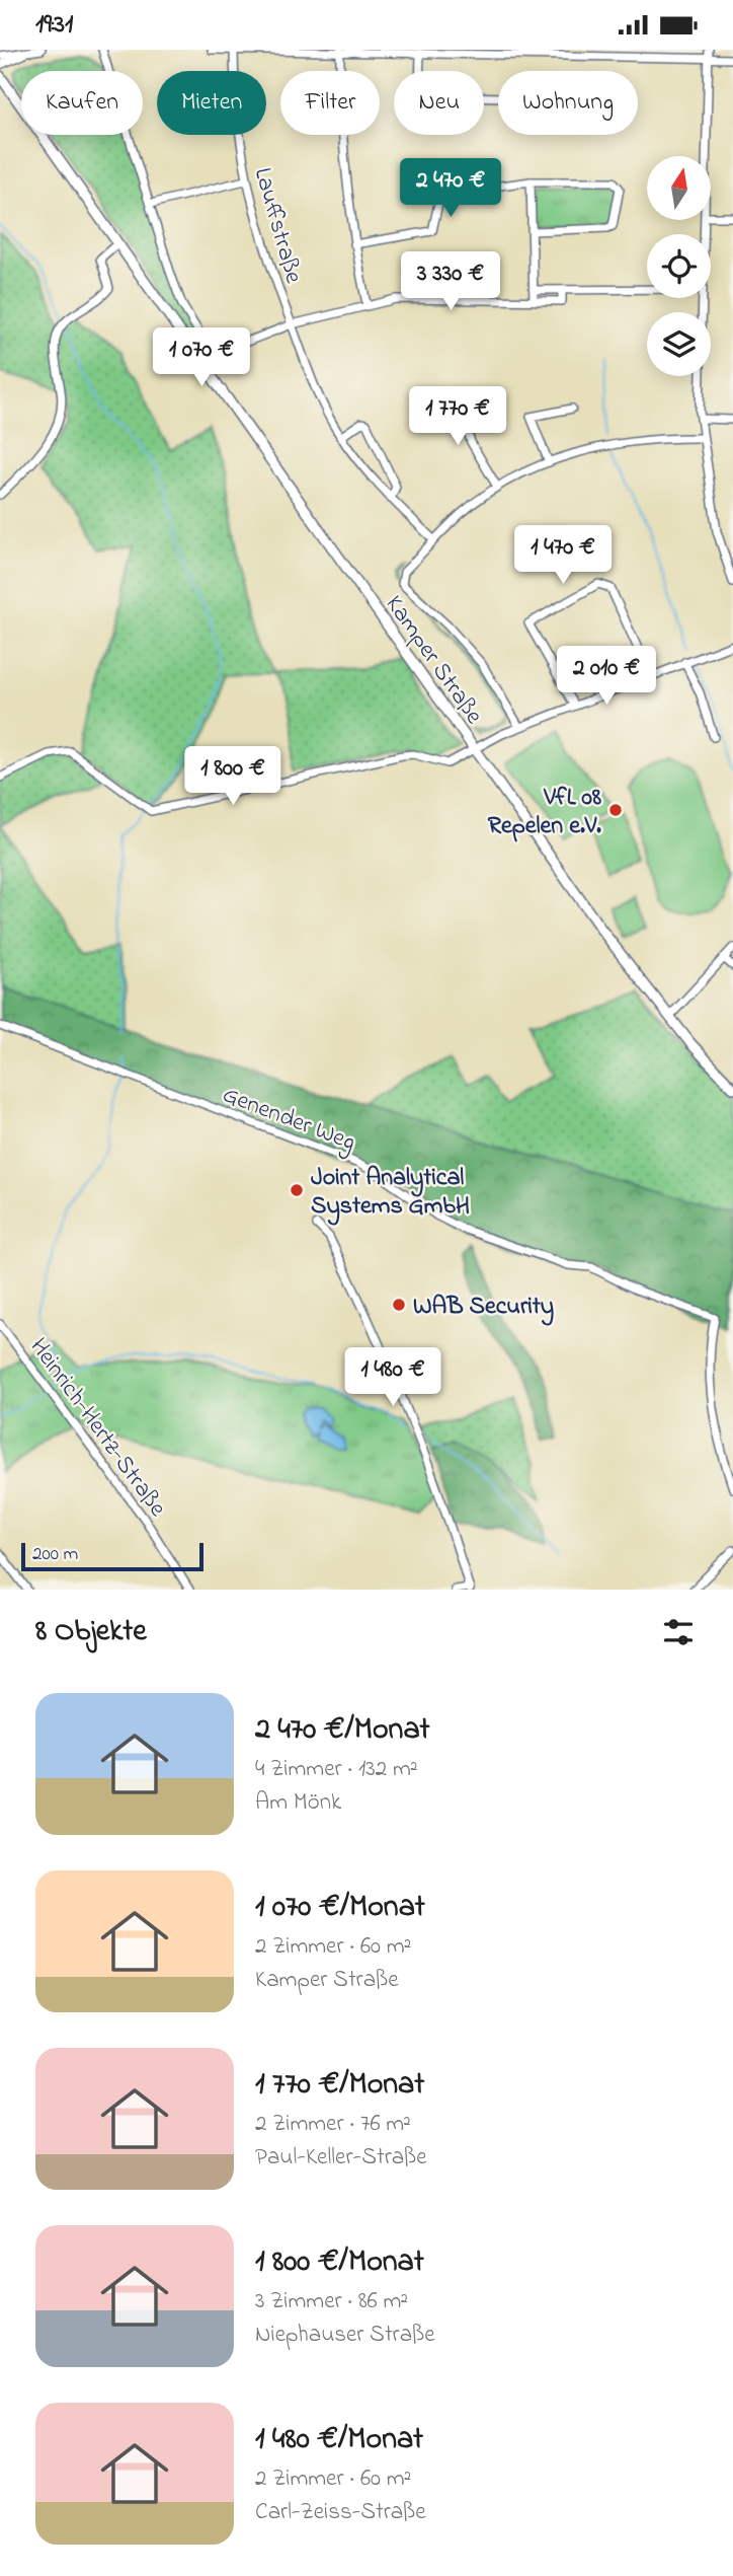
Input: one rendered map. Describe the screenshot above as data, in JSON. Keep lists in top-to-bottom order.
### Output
{
  "streets": {
    "main road": ["Kamper Straße"],
    "street": ["Lauffstraße", "Genender Weg", "Heinrich-Hertz-Straße"]
  },
  "crossings": [
    ["Lauffstraße", "Kamper Straße"]
  ],
  "places": ["VfL 08 Repelen e.V.", "Joint Analytical Systems GmbH", "WAB Security"],
  "scale_bar": "200 m",
  "north": "top",
  "page": {
    "status": "19:31",
    "chip": [
      "Kaufen",
      "Mieten",
      "Filter",
      "Neu",
      "Wohnung"
    ],
    "price": [
      "2 470 €",
      "3 330 €",
      "1 070 €",
      "1 770 €",
      "1 470 €",
      "2 010 €",
      "1 800 €",
      "1 480 €"
    ],
    "scale": "200 m",
    "heading": "8 Objekte",
    "list": [
      {
        "name": "2 470 €/Monat",
        "note": "4 Zimmer · 132 m² · Am Mönk"
      },
      {
        "name": "1 070 €/Monat",
        "note": "2 Zimmer · 60 m² · Kamper Straße"
      },
      {
        "name": "1 770 €/Monat",
        "note": "2 Zimmer · 76 m² · Paul-Keller-Straße"
      },
      {
        "name": "1 800 €/Monat",
        "note": "3 Zimmer · 86 m² · Niephauser Straße"
      },
      {
        "name": "1 480 €/Monat",
        "note": "2 Zimmer · 60 m² · Carl-Zeiss-Straße"
      }
    ]
  }
}
